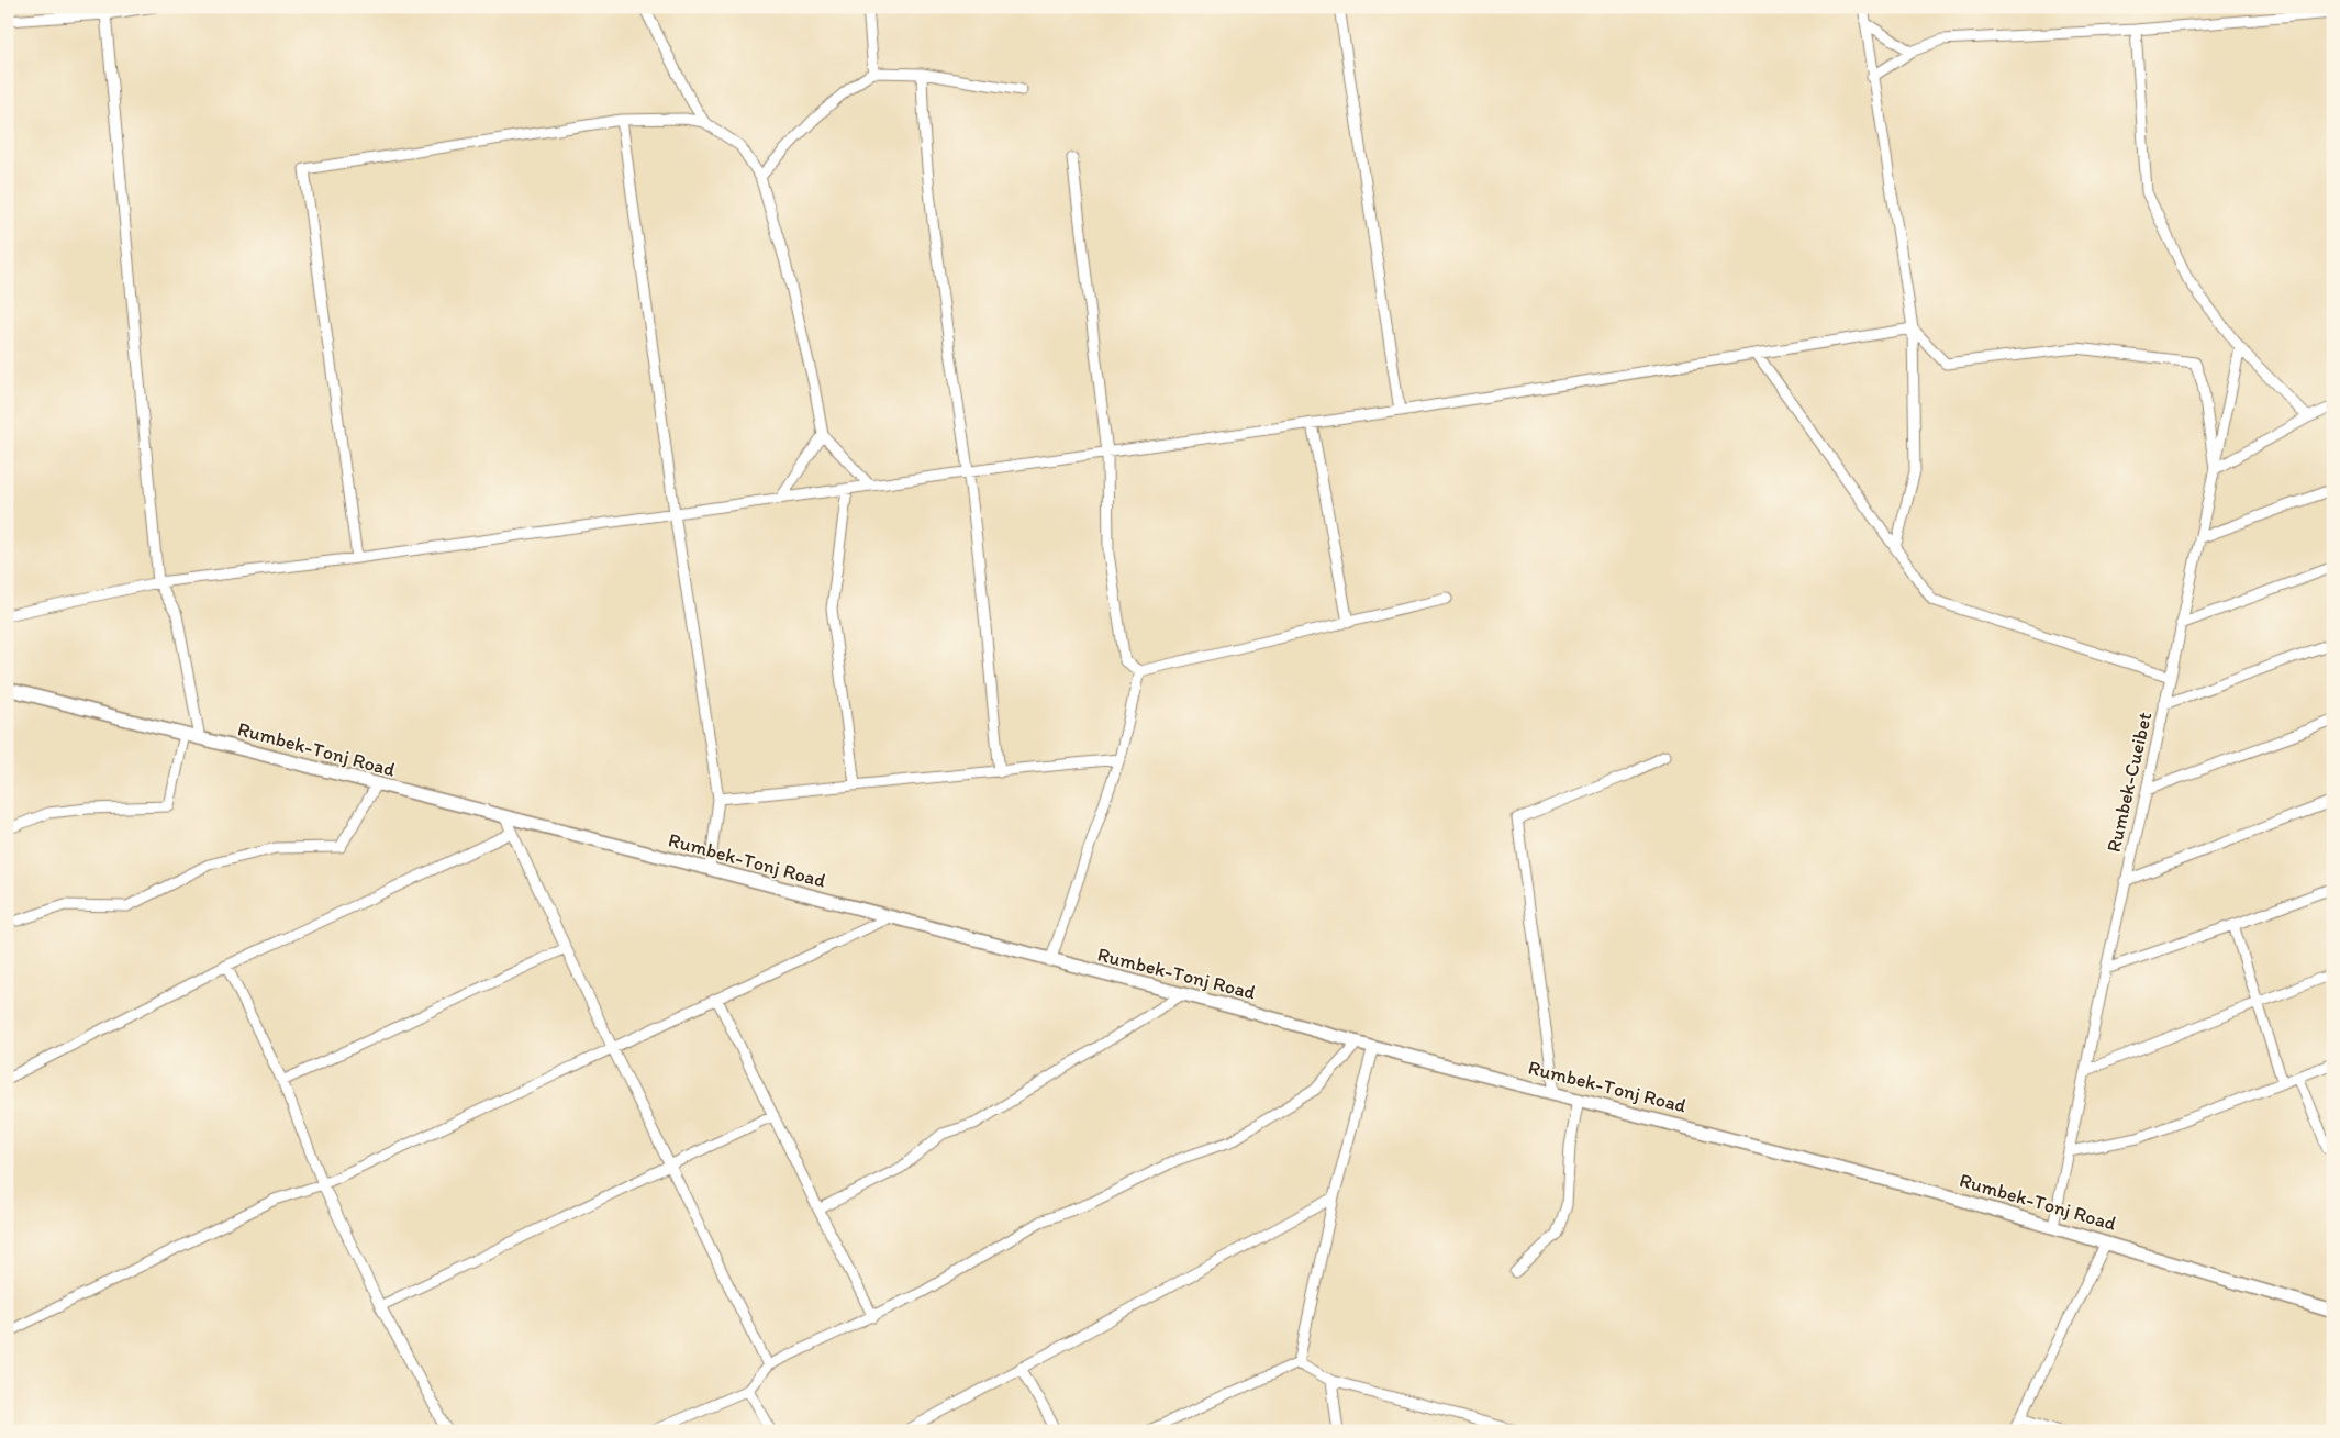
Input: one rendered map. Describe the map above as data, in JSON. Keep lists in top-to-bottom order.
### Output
{
  "streets": {
    "main road": ["Rumbek-Tonj Road"],
    "street": ["Rumbek-Cueibet"]
  },
  "crossings": [
    ["Rumbek-Tonj Road", "Rumbek-Cueibet"]
  ]
}
